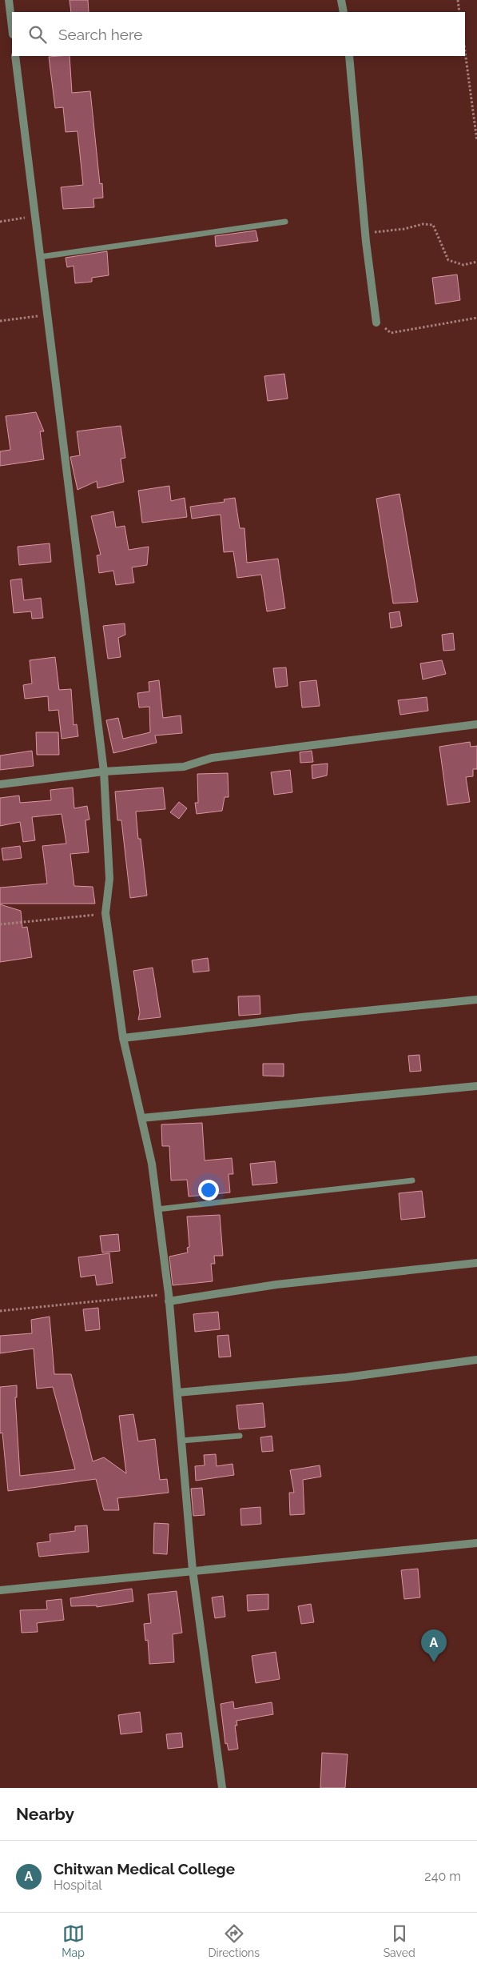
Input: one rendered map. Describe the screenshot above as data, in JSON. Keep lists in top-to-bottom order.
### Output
{
  "page": {
    "search": "Search here",
    "pins": "A",
    "heading": "Nearby",
    "list": [
      {
        "mark": "A",
        "name": "Chitwan Medical College",
        "note": "Hospital",
        "value": "240 m"
      }
    ],
    "nav": ["Map", "Directions", "Saved"]
  }
}
